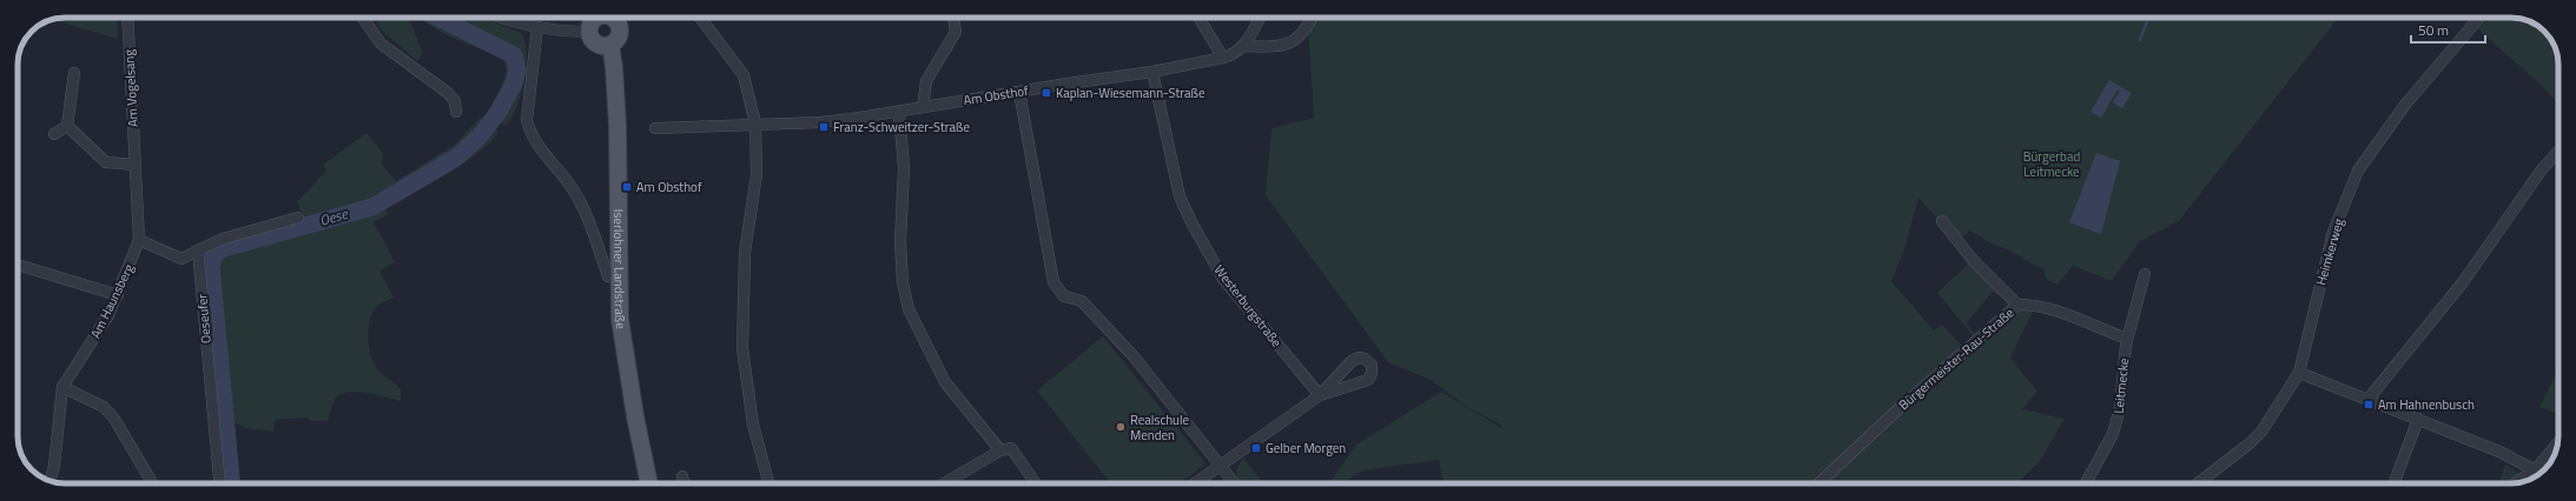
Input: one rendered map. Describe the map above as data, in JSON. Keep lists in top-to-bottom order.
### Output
{
  "streets": {
    "main road": ["Iserlohner Landstraße"],
    "street": [
      "Am Vogelsang",
      "Am Obsthof",
      "Heimkerweg",
      "Am Haunsberg",
      "Westerburgstraße",
      "Oeseufer",
      "Bürgermeister-Rau-Straße",
      "Leitmecke"
    ]
  },
  "crossings": [
    ["Am Vogelsang", "Am Haunsberg"],
    ["Am Obsthof", "Westerburgstraße"],
    ["Bürgermeister-Rau-Straße", "Leitmecke"]
  ],
  "water": ["Oese"],
  "parks": ["Bürgerbad Leitmecke"],
  "places": {
    "transit": [
      "Kaplan-Wiesemann-Straße",
      "Franz-Schweitzer-Straße",
      "Am Obsthof",
      "Am Hahnenbusch",
      "Gelber Morgen"
    ],
    "other": ["Realschule Menden"]
  },
  "scale_bar": "50 m"
}
